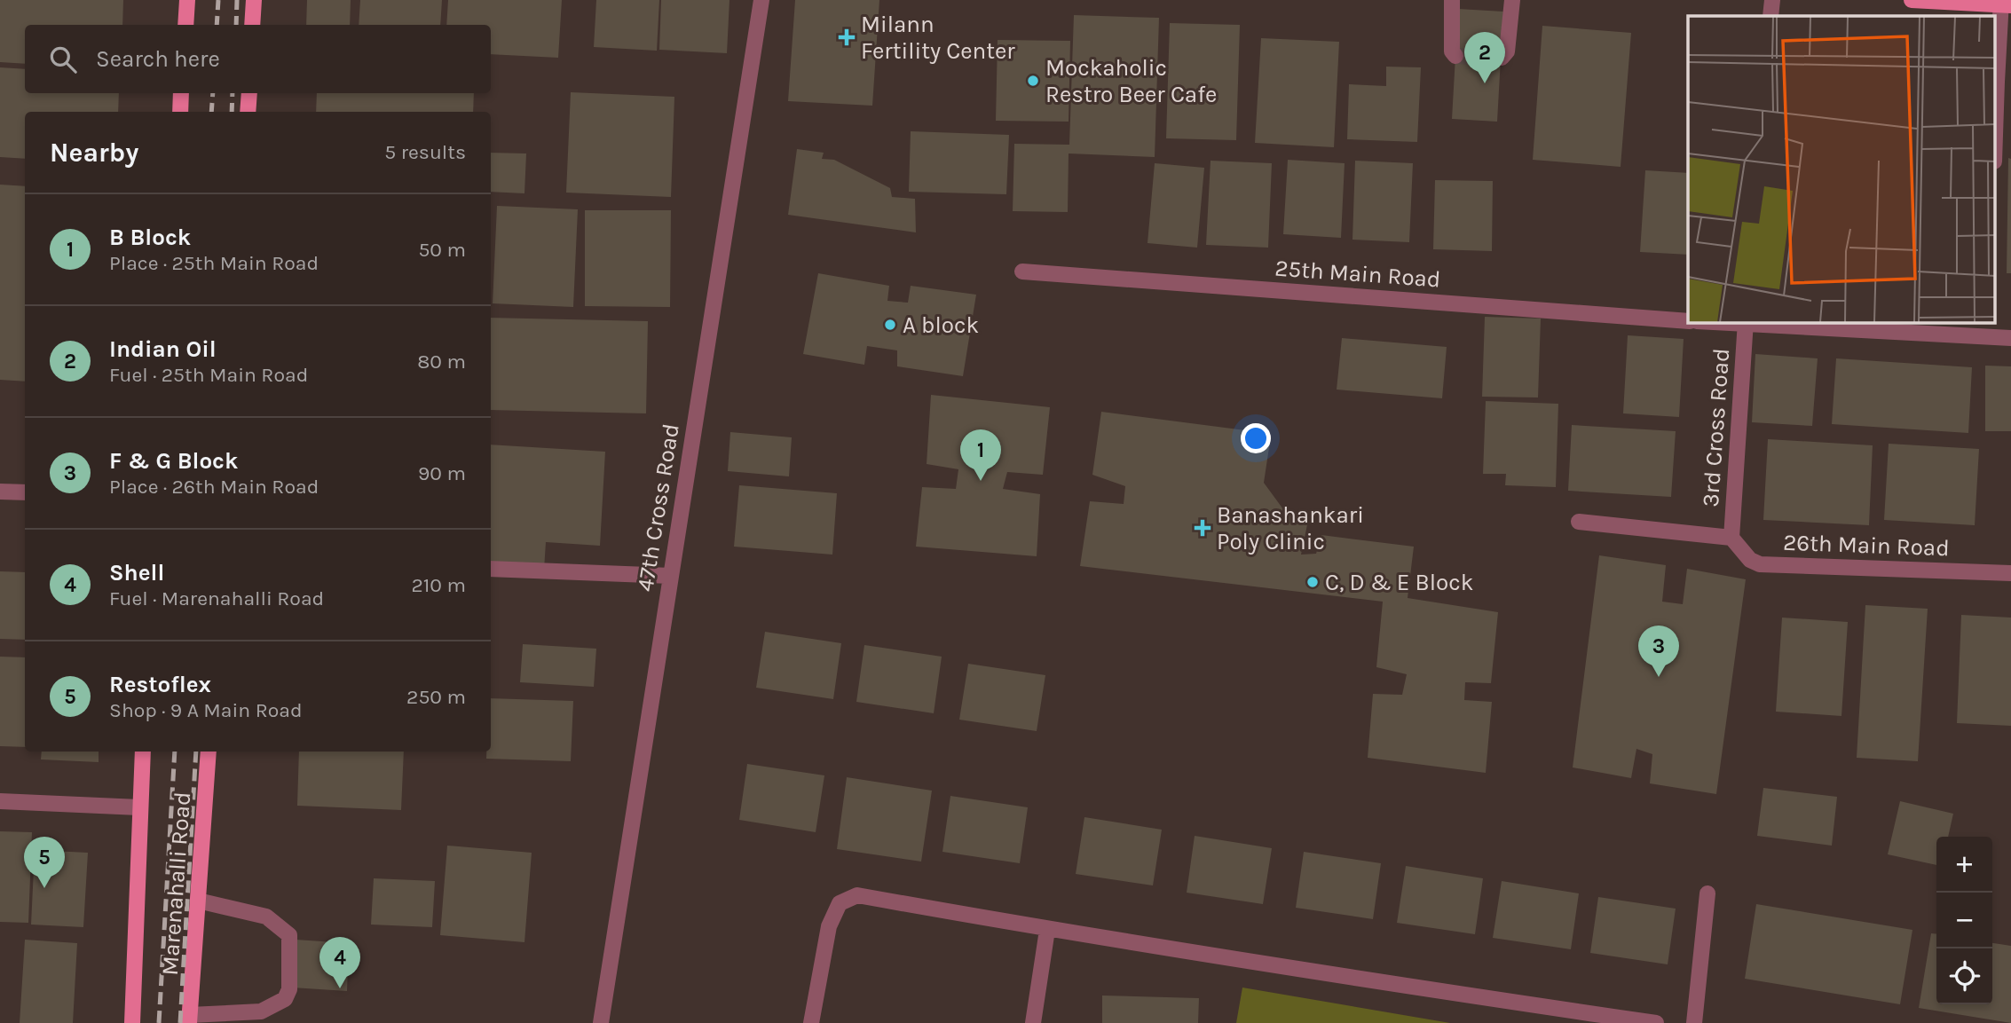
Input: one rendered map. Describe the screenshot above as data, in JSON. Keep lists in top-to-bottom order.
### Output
{
  "streets": {
    "main road": ["Marenahalli Road"],
    "street": [
      "25th Main Road",
      "3rd Cross Road",
      "47th Cross Road",
      "26th Main Road"
    ]
  },
  "crossings": [
    ["3rd Cross Road", "26th Main Road"]
  ],
  "places": {
    "health": ["Milann Fertility Center", "Banashankari Poly Clinic"],
    "other": ["Mockaholic Restro Beer Cafe", "A block", "C, D & E Block"]
  },
  "page": {
    "search": "Search here",
    "pins": [
      "2",
      "1",
      "3",
      "5",
      "4"
    ],
    "heading": ["Nearby", "5 results"],
    "list": [
      {
        "mark": "1",
        "name": "B Block",
        "note": "Place · 25th Main Road",
        "value": "50 m"
      },
      {
        "mark": "2",
        "name": "Indian Oil",
        "note": "Fuel · 25th Main Road",
        "value": "80 m"
      },
      {
        "mark": "3",
        "name": "F & G Block",
        "note": "Place · 26th Main Road",
        "value": "90 m"
      },
      {
        "mark": "4",
        "name": "Shell",
        "note": "Fuel · Marenahalli Road",
        "value": "210 m"
      },
      {
        "mark": "5",
        "name": "Restoflex",
        "note": "Shop · 9 A Main Road",
        "value": "250 m"
      }
    ],
    "map_buttons": ["+", "−"]
  }
}
